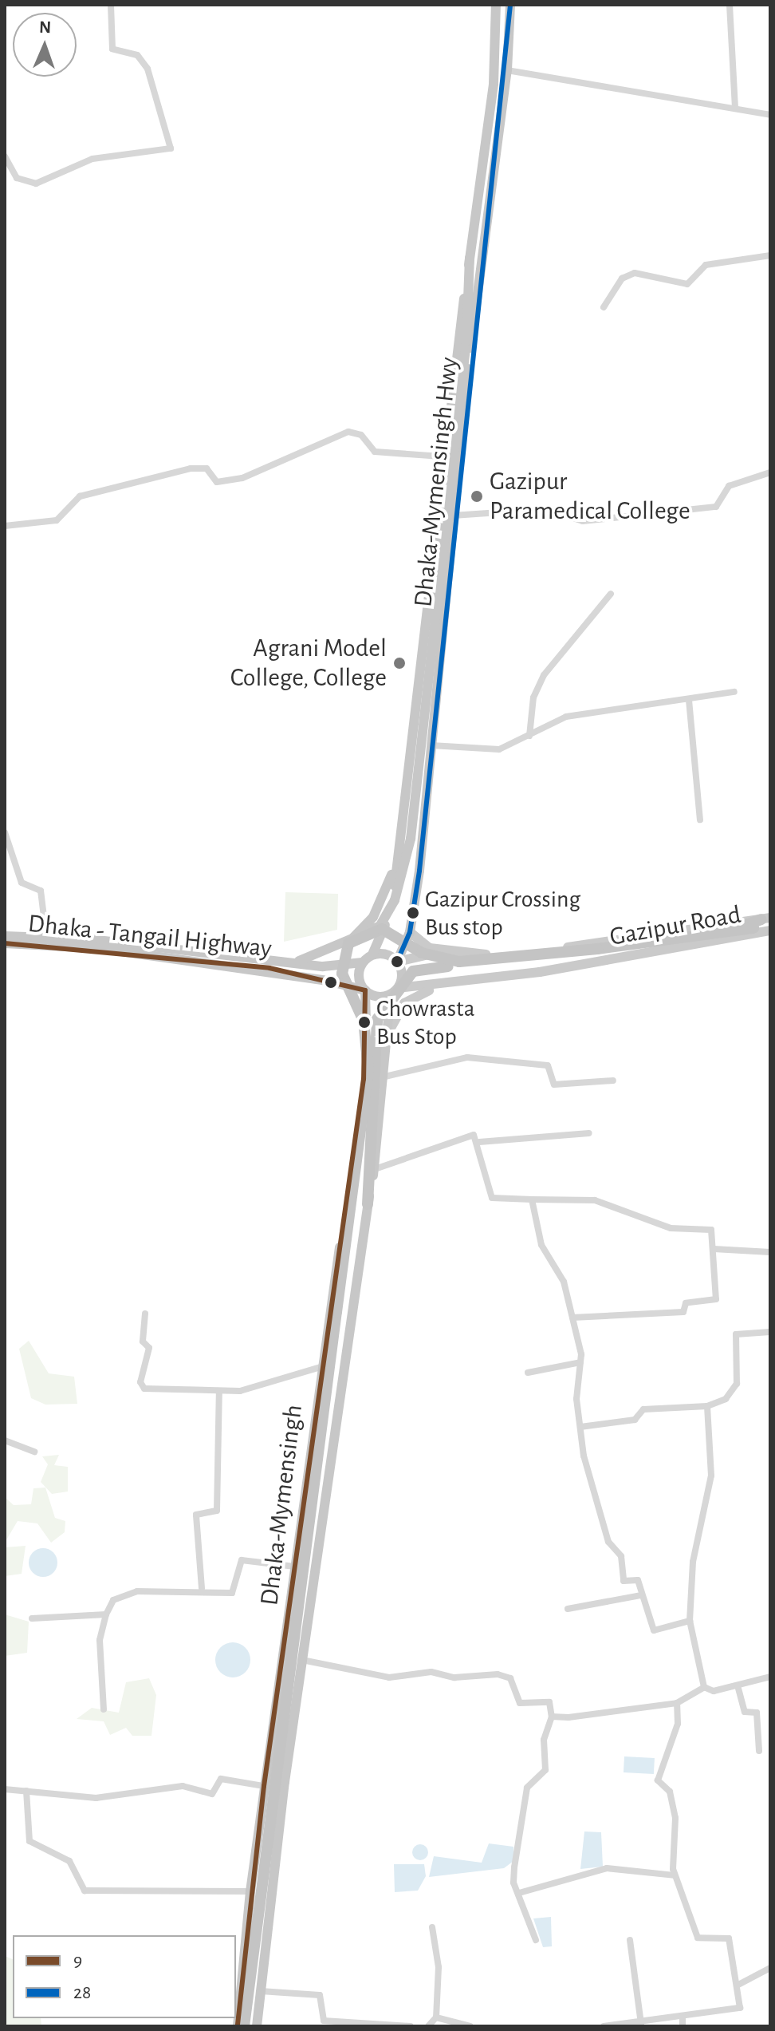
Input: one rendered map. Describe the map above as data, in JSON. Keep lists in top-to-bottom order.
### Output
{
  "streets": {
    "highway": ["Dhaka-Mymensingh Hwy", "Dhaka - Tangail Highway", "Dhaka-Mymensingh"],
    "main road": ["Gazipur Road"]
  },
  "crossings": [
    ["Dhaka-Mymensingh Hwy", "Gazipur Road"],
    ["Dhaka-Mymensingh Hwy", "Dhaka - Tangail Highway"],
    ["Dhaka-Mymensingh Hwy", "Dhaka-Mymensingh"],
    ["Gazipur Road", "Dhaka - Tangail Highway"],
    ["Gazipur Road", "Dhaka-Mymensingh"],
    ["Dhaka - Tangail Highway", "Dhaka-Mymensingh"]
  ],
  "places": [
    "Gazipur Paramedical College",
    "Agrani Model College, College",
    "Gazipur Crossing Bus stop",
    "Chowrasta Bus Stop"
  ],
  "lines": ["transit line 28", "transit line 9"],
  "legend": ["9", "28"],
  "north": "top"
}
